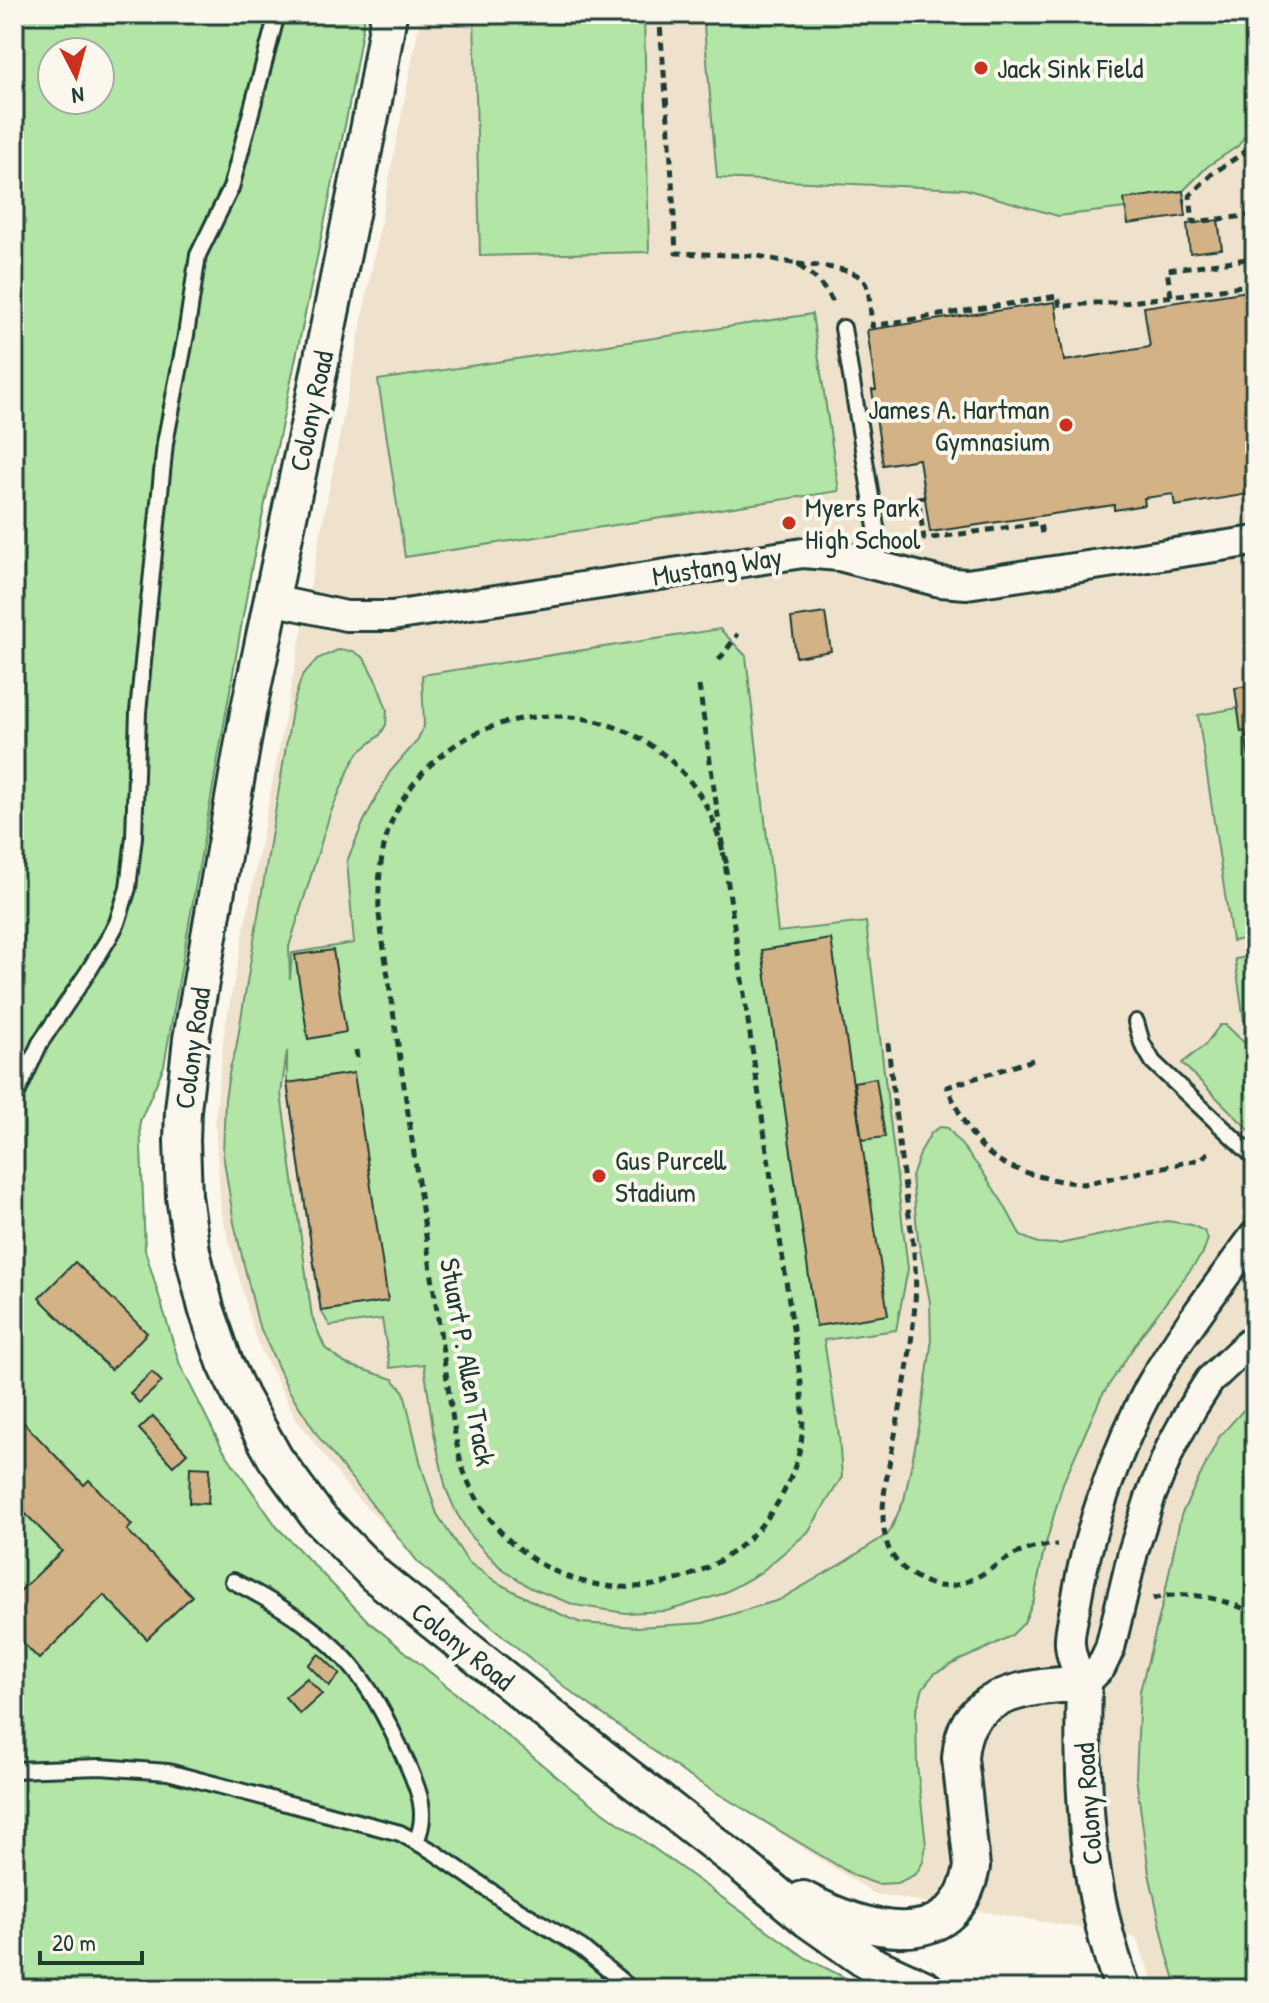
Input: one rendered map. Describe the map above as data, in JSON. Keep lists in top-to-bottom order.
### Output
{
  "streets": {
    "street": ["Colony Road", "Mustang Way"],
    "path": ["Stuart P. Allen Track"]
  },
  "crossings": [
    ["Colony Road", "Mustang Way"]
  ],
  "places": [
    "Jack Sink Field",
    "James A. Hartman Gymnasium",
    "Myers Park High School",
    "Gus Purcell Stadium"
  ],
  "scale_bar": "20 m",
  "north": "bottom"
}
